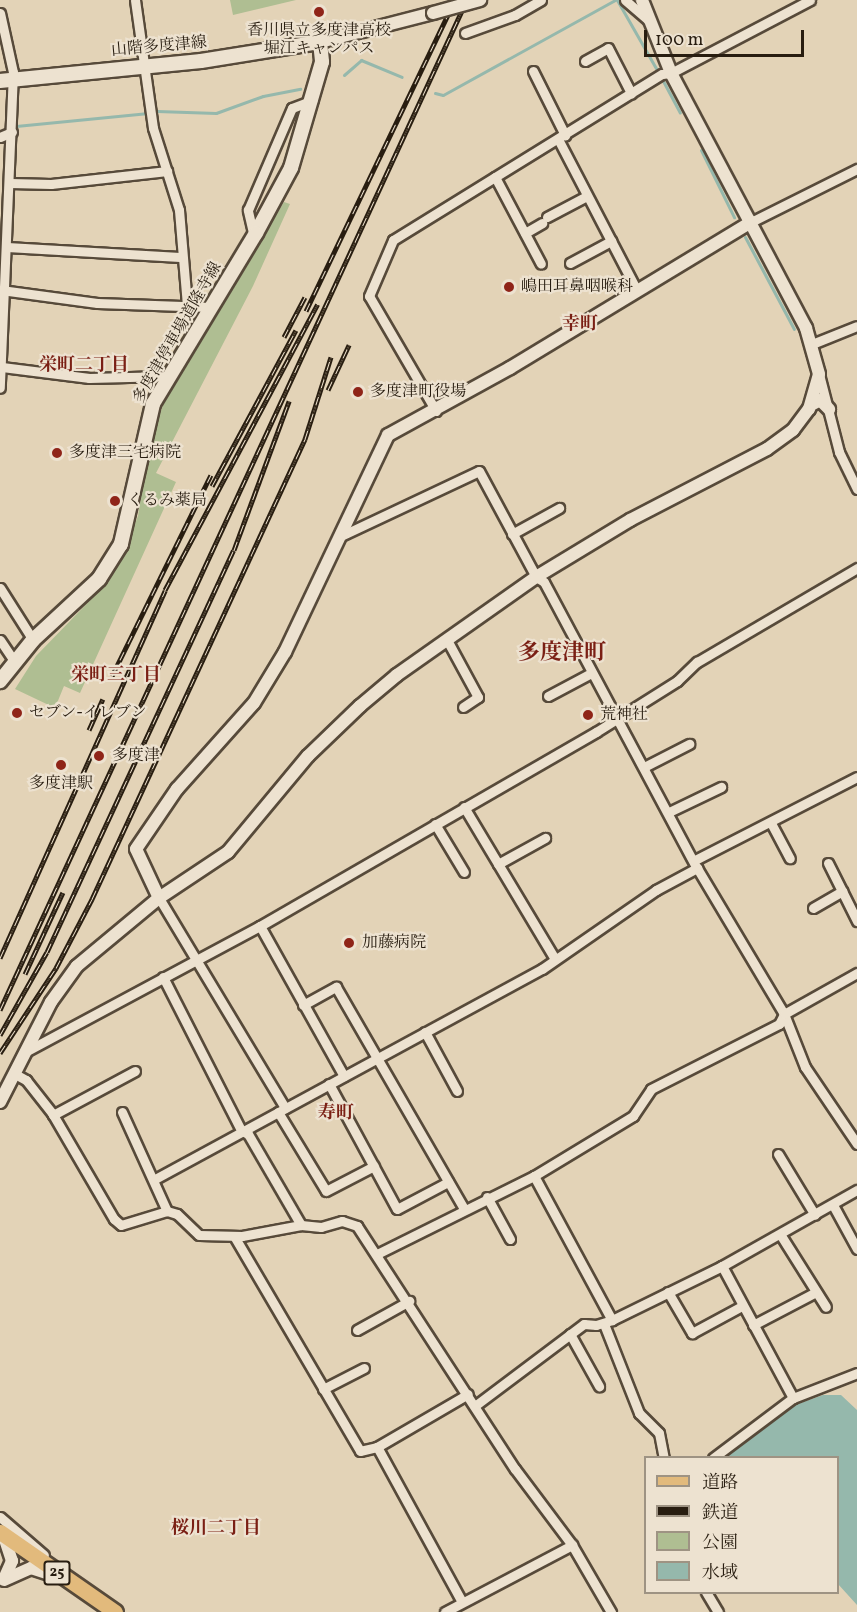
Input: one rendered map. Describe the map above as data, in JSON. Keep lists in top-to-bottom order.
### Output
{
  "streets": {
    "main road": ["山階多度津線", "多度津停車場道隆寺線", "25"]
  },
  "crossings": [
    ["山階多度津線", "多度津停車場道隆寺線"]
  ],
  "districts": [
    "幸町",
    "栄町二丁目",
    "多度津町",
    "栄町三丁目",
    "寿町",
    "桜川二丁目"
  ],
  "places": [
    "香川県立多度津高校 堀江キャンパス",
    "嶋田耳鼻咽喉科",
    "多度津町役場",
    "多度津三宅病院",
    "くるみ薬局",
    "セブン-イレブン",
    "荒神社",
    "多度津",
    "多度津駅",
    "加藤病院"
  ],
  "legend": [
    "道路",
    "鉄道",
    "公園",
    "水域"
  ],
  "scale_bar": "100 m"
}
